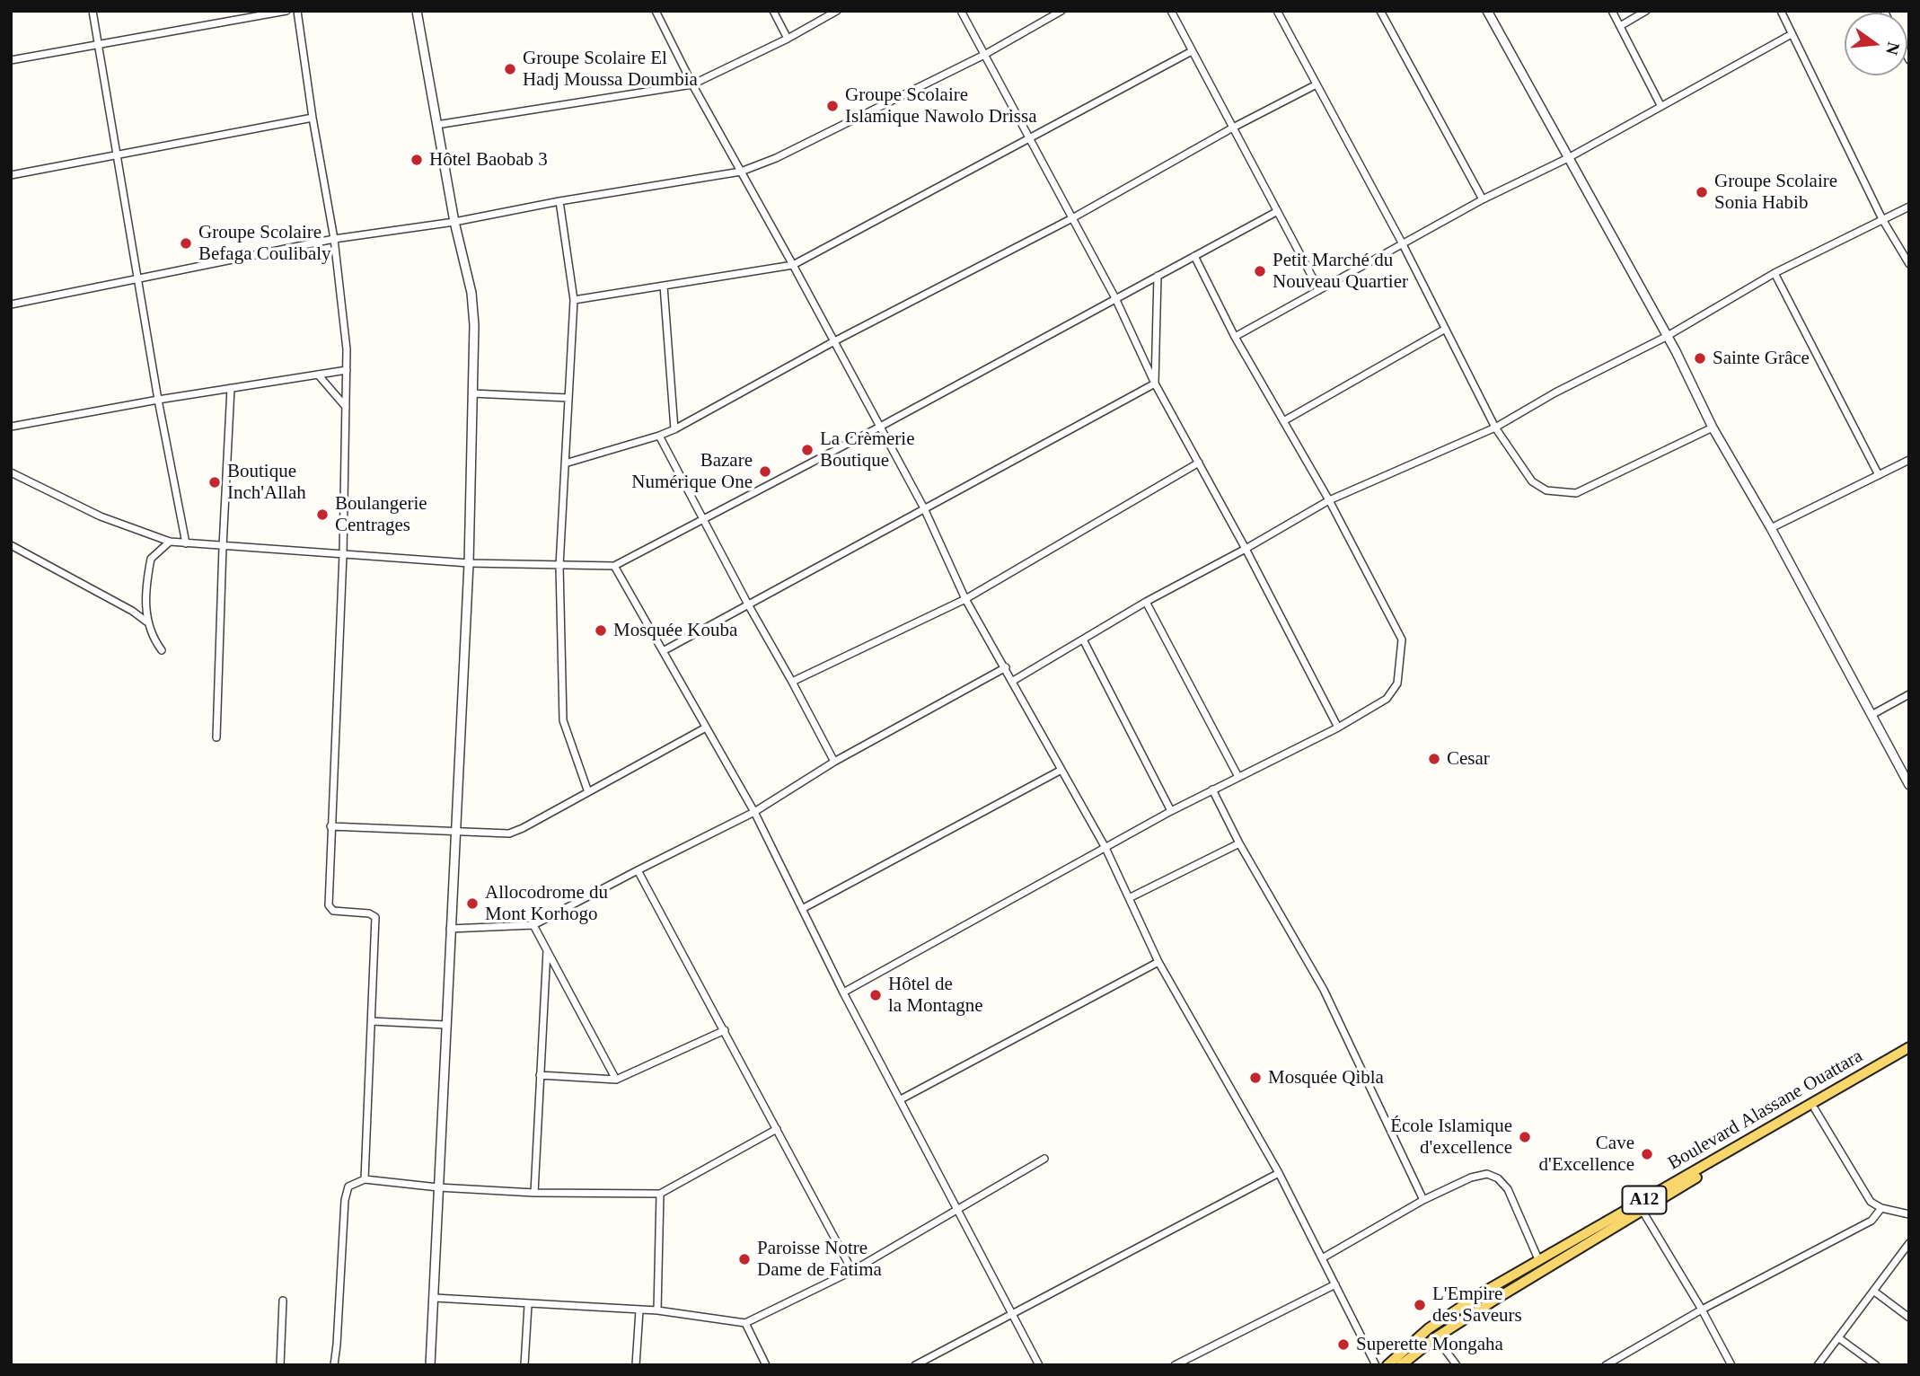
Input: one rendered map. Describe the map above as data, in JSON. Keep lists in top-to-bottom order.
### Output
{
  "streets": {
    "main road": ["Boulevard Alassane Ouattara", "A12"]
  },
  "places": [
    "Groupe Scolaire El Hadj Moussa Doumbia",
    "Groupe Scolaire Islamique Nawolo Drissa",
    "Hôtel Baobab 3",
    "Groupe Scolaire Sonia Habib",
    "Groupe Scolaire Befaga Coulibaly",
    "Petit Marché du Nouveau Quartier",
    "Sainte Grâce",
    "La Crèmerie Boutique",
    "Bazare Numérique One",
    "Boutique Inch'Allah",
    "Boulangerie Centrages",
    "Mosquée Kouba",
    "Cesar",
    "Allocodrome du Mont Korhogo",
    "Hôtel de la Montagne",
    "Mosquée Qibla",
    "École Islamique d'excellence",
    "Cave d'Excellence",
    "Paroisse Notre Dame de Fatima",
    "L'Empire des Saveurs",
    "Superette Mongaha"
  ],
  "north": "right"
}
